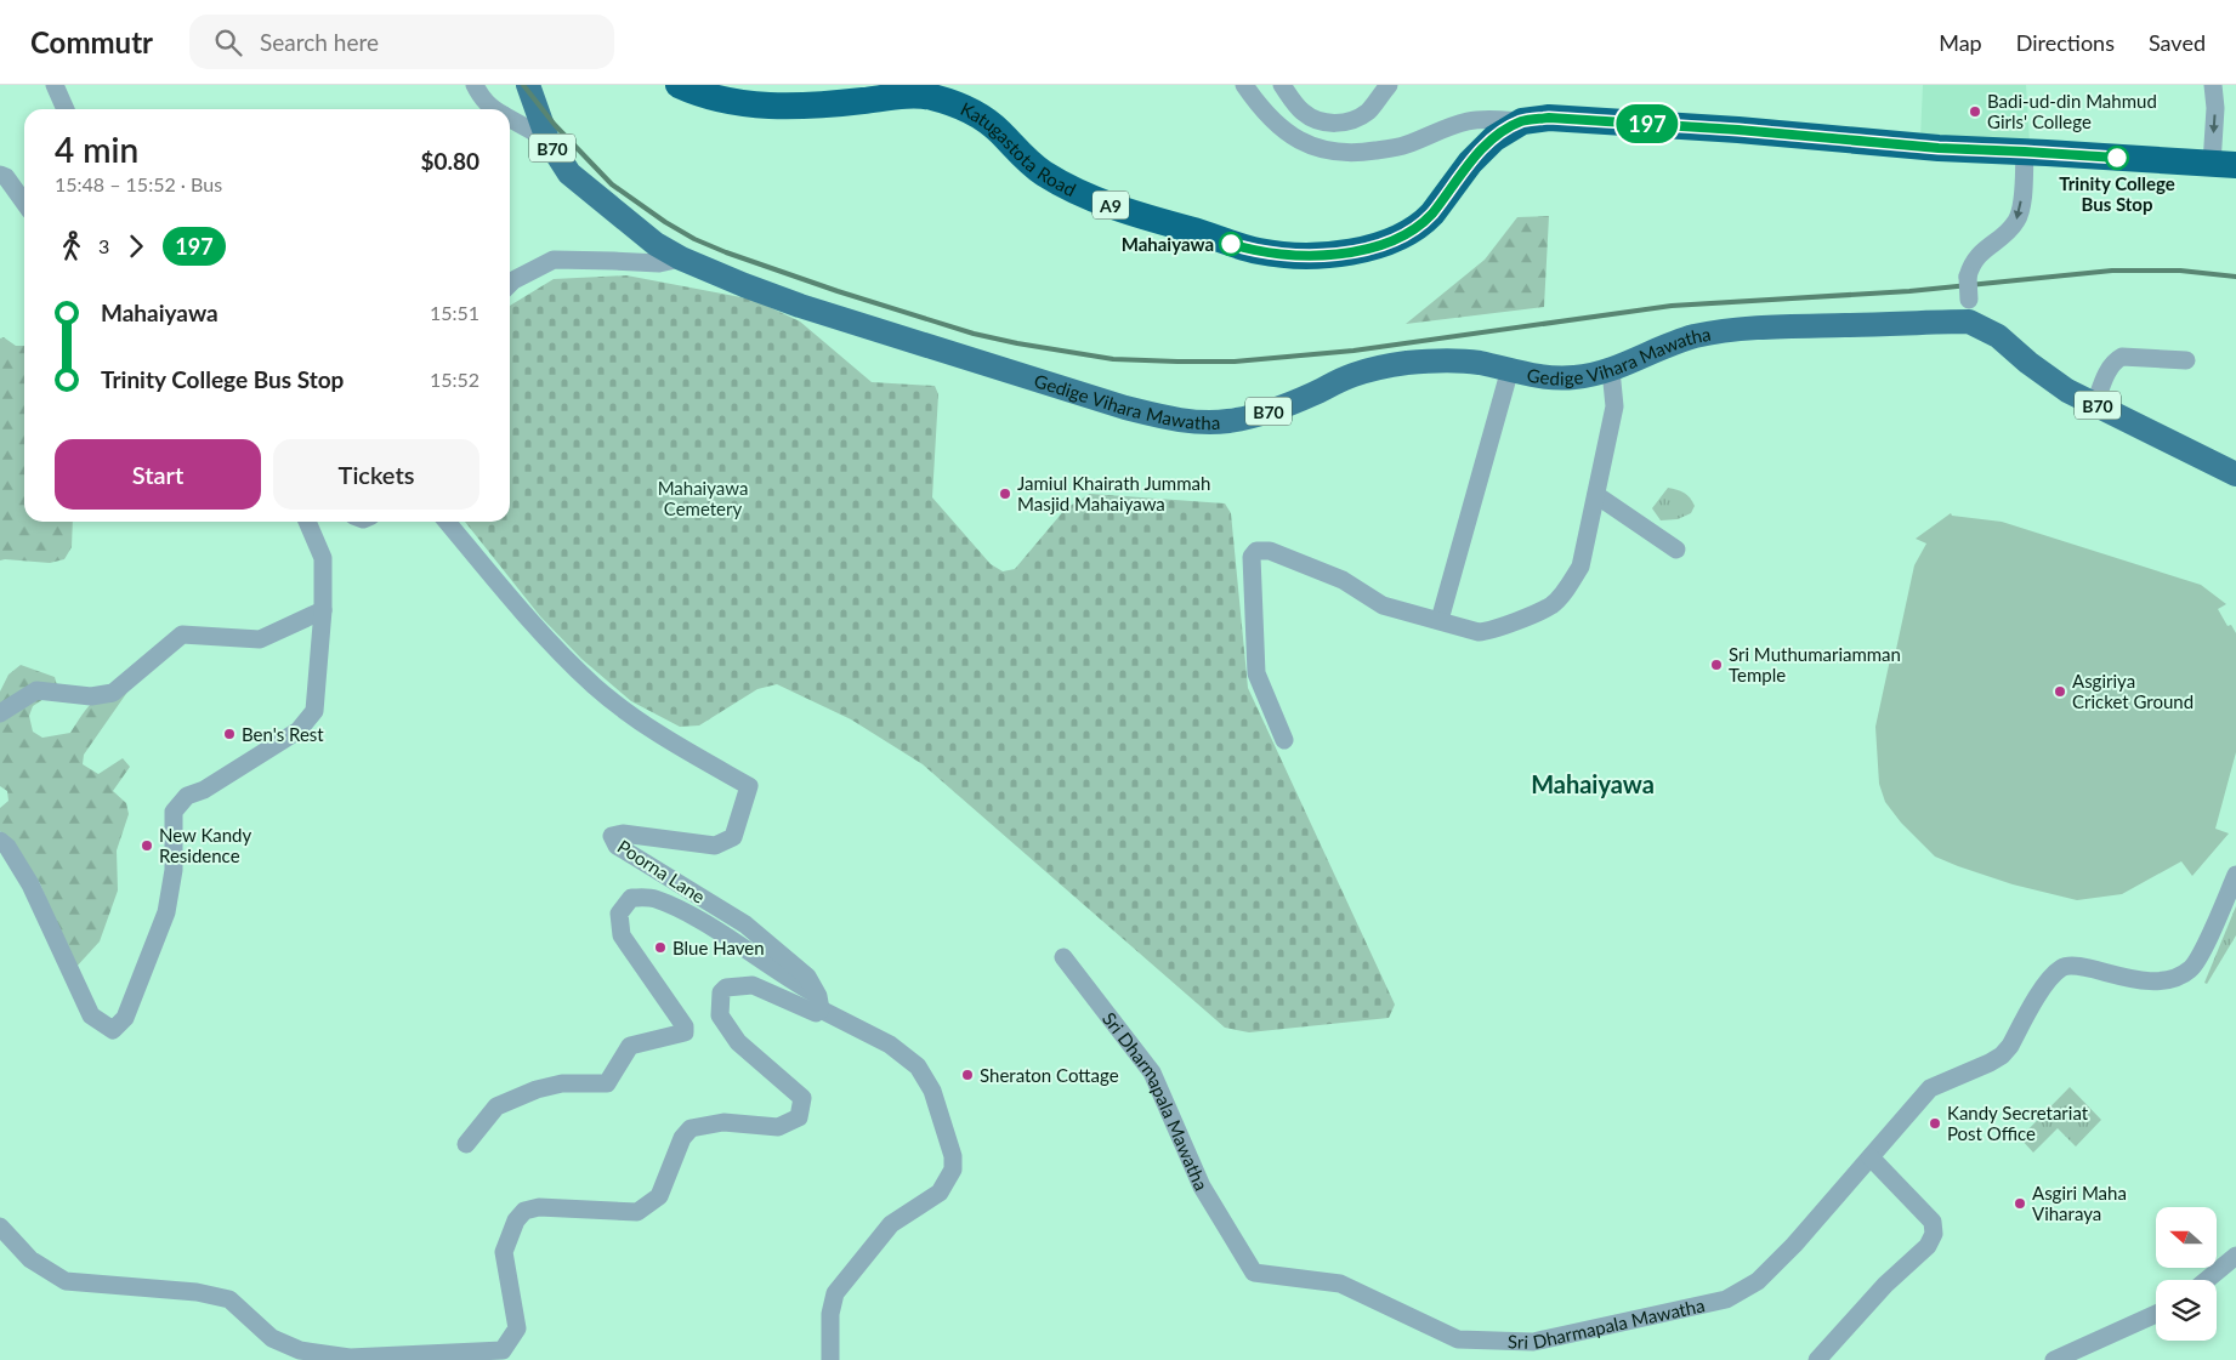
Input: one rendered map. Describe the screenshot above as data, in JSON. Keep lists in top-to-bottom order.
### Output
{
  "streets": {
    "highway": ["Katugastota Road", "A9"],
    "main road": ["B70", "Gedige Vihara Mawatha"],
    "street": ["Poorna Lane", "Sri Dharmapala Mawatha"]
  },
  "crossings": [
    ["B70", "Gedige Vihara Mawatha"],
    ["Katugastota Road", "A9"]
  ],
  "districts": ["Mahaiyawa"],
  "parks": ["Mahaiyawa Cemetery"],
  "places": [
    "Badi-ud-din Mahmud Girls' College",
    "Trinity College Bus Stop",
    "Mahaiyawa",
    "Jamiul Khairath Jummah Masjid Mahaiyawa",
    "Sri Muthumariamman Temple",
    "Asgiriya Cricket Ground",
    "Ben's Rest",
    "New Kandy Residence",
    "Blue Haven",
    "Sheraton Cottage",
    "Kandy Secretariat Post Office",
    "Asgiri Maha Viharaya"
  ],
  "lines": ["bus line 197"],
  "north": "left",
  "page": {
    "header": "Commutr",
    "search": "Search here",
    "nav": ["Map", "Directions", "Saved"],
    "on_map": "197",
    "heading": ["4 min", "15:48 – 15:52 · Bus", "$0.80"],
    "legs": ["3", "197"],
    "list": [
      {
        "name": "Mahaiyawa",
        "value": "15:51"
      },
      {
        "name": "Trinity College Bus Stop",
        "value": "15:52"
      }
    ],
    "buttons": ["Start", "Tickets"]
  }
}
